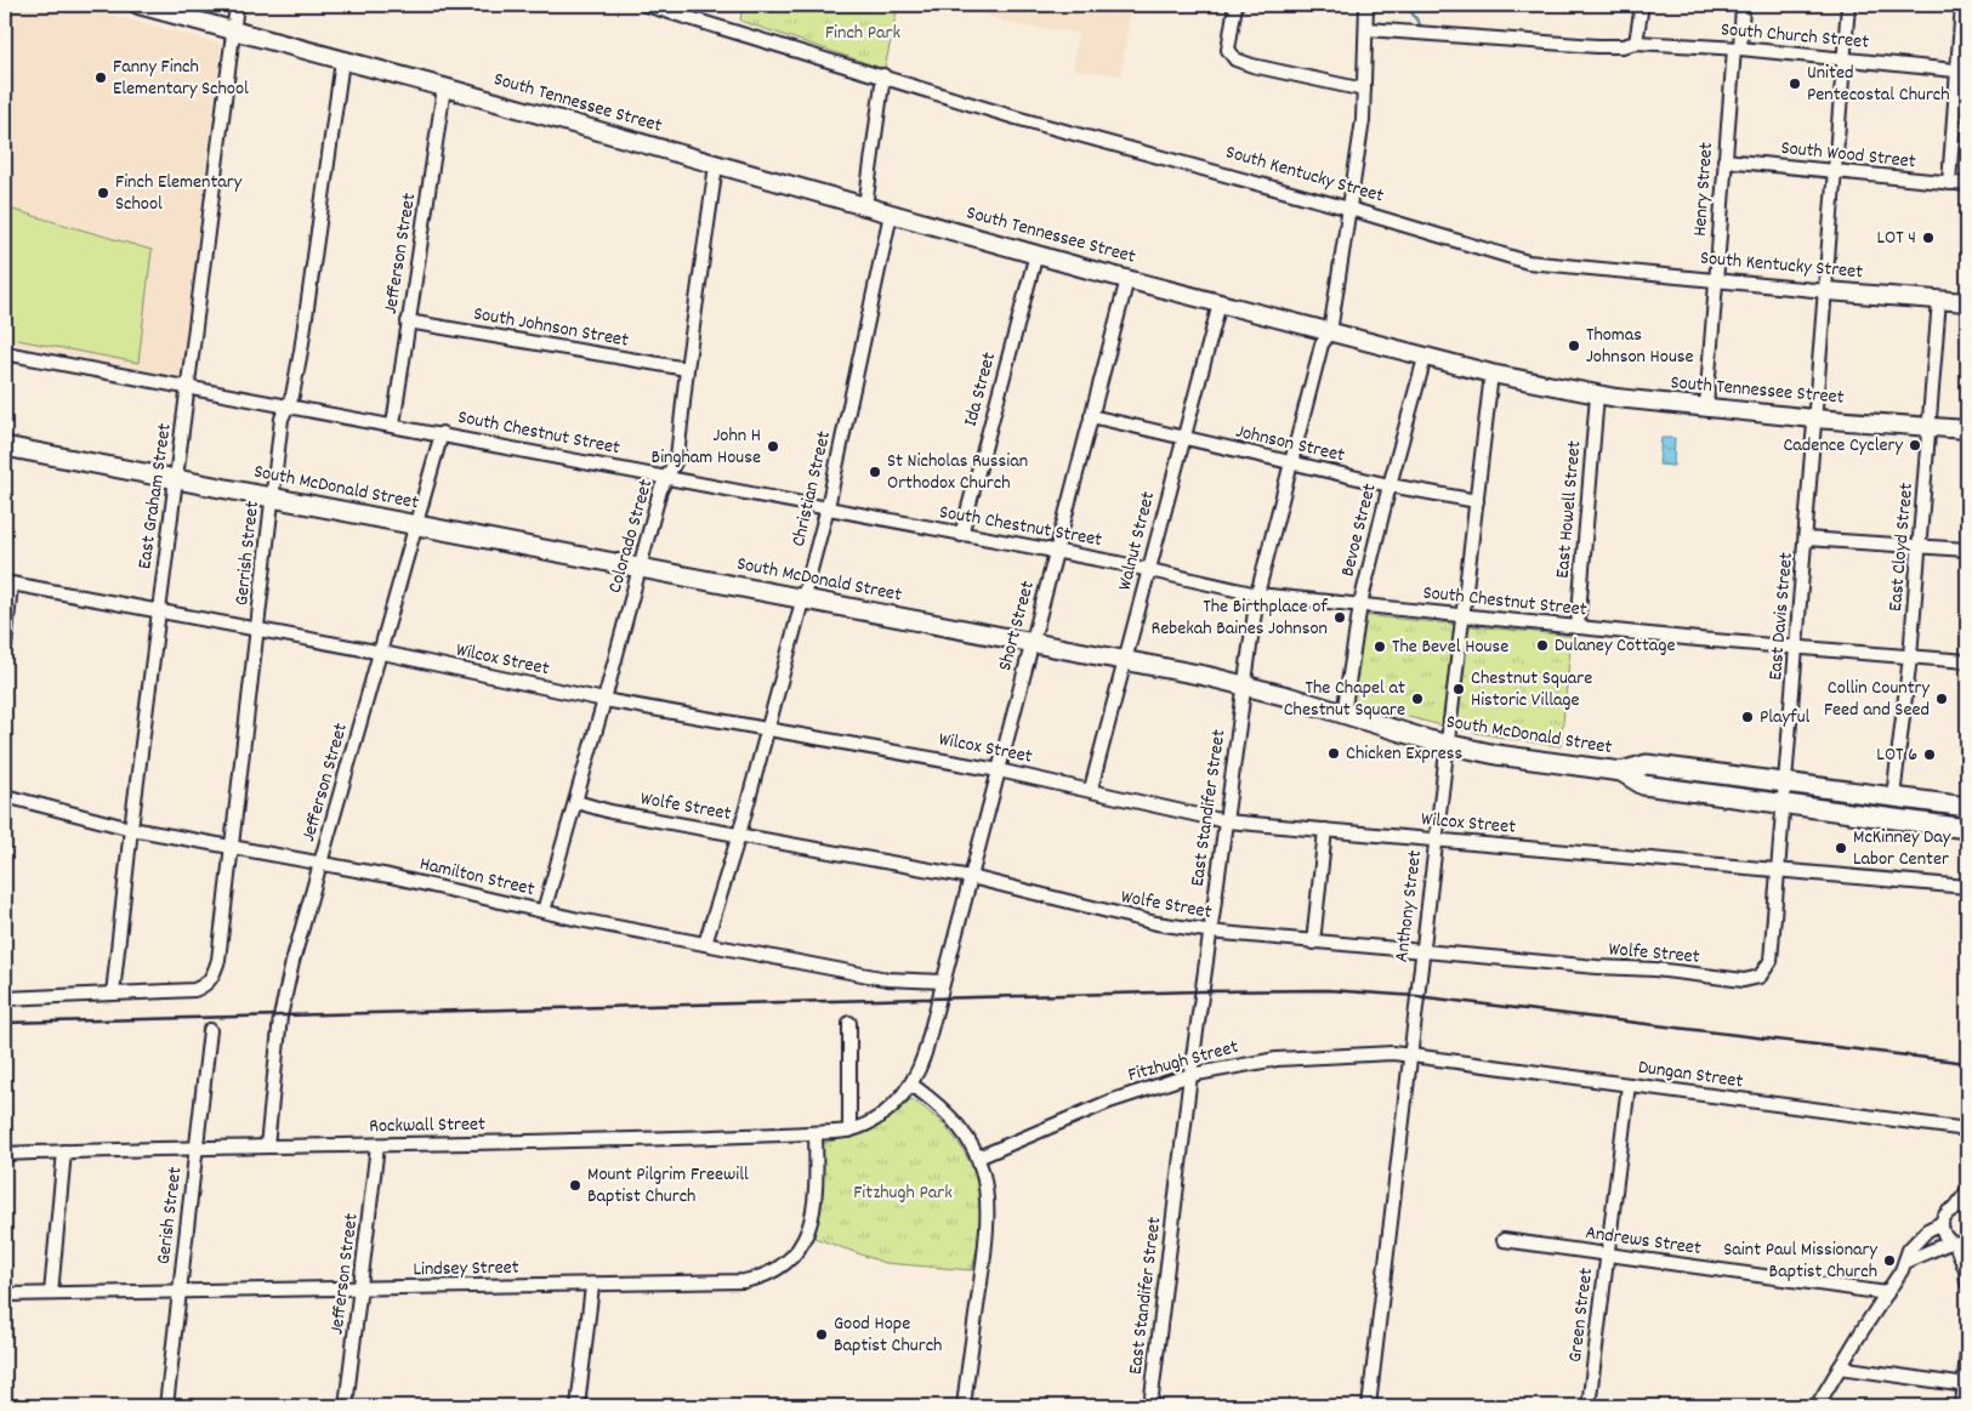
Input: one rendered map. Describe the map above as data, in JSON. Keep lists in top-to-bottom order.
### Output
{
  "streets": {
    "main road": ["South McDonald Street"],
    "street": [
      "South Church Street",
      "South Tennessee Street",
      "South Wood Street",
      "South Kentucky Street",
      "Henry Street",
      "Jefferson Street",
      "South Johnson Street",
      "Ida Street",
      "South Chestnut Street",
      "Johnson Street",
      "Christian Street",
      "East Graham Street",
      "East Howell Street",
      "Bevoe Street",
      "Colorado Street",
      "Walnut Street",
      "East Cloyd Street",
      "Gerrish Street",
      "East Davis Street",
      "Short Street",
      "Wilcox Street",
      "Wolfe Street",
      "East Standifer Street",
      "Hamilton Street",
      "Anthony Street",
      "Fitzhugh Street",
      "Dungan Street",
      "Rockwall Street",
      "Gerish Street",
      "Andrews Street",
      "Lindsey Street",
      "Green Street"
    ]
  },
  "crossings": [
    ["South Church Street", "Henry Street"],
    ["South Church Street", "East Davis Street"],
    ["South Church Street", "East Standifer Street"],
    ["South Tennessee Street", "Henry Street"],
    ["South Tennessee Street", "Jefferson Street"],
    ["South Tennessee Street", "Ida Street"],
    ["South Tennessee Street", "Christian Street"],
    ["South Tennessee Street", "East Graham Street"],
    ["South Tennessee Street", "East Howell Street"],
    ["South Tennessee Street", "Bevoe Street"],
    ["South Tennessee Street", "Colorado Street"],
    ["South Tennessee Street", "Walnut Street"],
    ["South Tennessee Street", "East Cloyd Street"],
    ["South Tennessee Street", "Gerrish Street"],
    ["South Tennessee Street", "East Davis Street"],
    ["South Tennessee Street", "Short Street"],
    ["South Tennessee Street", "East Standifer Street"],
    ["South Tennessee Street", "Anthony Street"],
    ["South Wood Street", "Henry Street"],
    ["South Wood Street", "East Davis Street"],
    ["South Kentucky Street", "Henry Street"],
    ["South Kentucky Street", "East Cloyd Street"],
    ["South Kentucky Street", "East Davis Street"],
    ["South Kentucky Street", "East Standifer Street"],
    ["Jefferson Street", "South Johnson Street"],
    ["Jefferson Street", "South Chestnut Street"],
    ["Jefferson Street", "South McDonald Street"],
    ["Jefferson Street", "Wilcox Street"],
    ["Jefferson Street", "Hamilton Street"],
    ["Jefferson Street", "Rockwall Street"],
    ["Jefferson Street", "Lindsey Street"],
    ["South Johnson Street", "Colorado Street"],
    ["Ida Street", "South Chestnut Street"],
    ["South Chestnut Street", "Christian Street"],
    ["South Chestnut Street", "East Graham Street"],
    ["South Chestnut Street", "East Howell Street"],
    ["South Chestnut Street", "Bevoe Street"],
    ["South Chestnut Street", "Colorado Street"],
    ["South Chestnut Street", "Walnut Street"],
    ["South Chestnut Street", "East Cloyd Street"],
    ["South Chestnut Street", "Gerrish Street"],
    ["South Chestnut Street", "East Davis Street"],
    ["South Chestnut Street", "Short Street"],
    ["South Chestnut Street", "East Standifer Street"],
    ["South Chestnut Street", "Anthony Street"],
    ["Johnson Street", "Bevoe Street"],
    ["Johnson Street", "Walnut Street"],
    ["Johnson Street", "East Standifer Street"],
    ["South McDonald Street", "Christian Street"],
    ["South McDonald Street", "East Graham Street"],
    ["South McDonald Street", "Bevoe Street"],
    ["South McDonald Street", "Colorado Street"],
    ["South McDonald Street", "Walnut Street"],
    ["South McDonald Street", "East Cloyd Street"],
    ["South McDonald Street", "Gerrish Street"],
    ["South McDonald Street", "East Davis Street"],
    ["South McDonald Street", "Short Street"],
    ["South McDonald Street", "East Standifer Street"],
    ["South McDonald Street", "Anthony Street"],
    ["Christian Street", "Wilcox Street"],
    ["Christian Street", "Wolfe Street"],
    ["Christian Street", "Hamilton Street"],
    ["East Graham Street", "Gerrish Street"],
    ["East Graham Street", "Wilcox Street"],
    ["East Graham Street", "Hamilton Street"],
    ["Colorado Street", "Wilcox Street"],
    ["Colorado Street", "Wolfe Street"],
    ["Colorado Street", "Hamilton Street"],
    ["Walnut Street", "Wilcox Street"],
    ["Gerrish Street", "Wilcox Street"],
    ["Gerrish Street", "Hamilton Street"],
    ["East Davis Street", "Wilcox Street"],
    ["East Davis Street", "Wolfe Street"],
    ["Short Street", "Wilcox Street"],
    ["Short Street", "Wolfe Street"],
    ["Short Street", "Hamilton Street"],
    ["Short Street", "Rockwall Street"],
    ["Wilcox Street", "East Standifer Street"],
    ["Wilcox Street", "Anthony Street"],
    ["Wolfe Street", "East Standifer Street"],
    ["Wolfe Street", "Anthony Street"],
    ["East Standifer Street", "Fitzhugh Street"],
    ["Hamilton Street", "Rockwall Street"],
    ["Anthony Street", "Fitzhugh Street"],
    ["Anthony Street", "Dungan Street"],
    ["Fitzhugh Street", "Dungan Street"],
    ["Dungan Street", "Green Street"],
    ["Rockwall Street", "Gerish Street"],
    ["Rockwall Street", "Lindsey Street"],
    ["Gerish Street", "Lindsey Street"],
    ["Andrews Street", "Green Street"]
  ],
  "parks": ["Finch Park", "Fitzhugh Park"],
  "places": [
    "Fanny Finch Elementary School",
    "United Pentecostal Church",
    "Finch Elementary School",
    "LOT 4",
    "Thomas Johnson House",
    "Cadence Cyclery",
    "John H Bingham House",
    "St Nicholas Russian Orthodox Church",
    "The Birthplace of Rebekah Baines Johnson",
    "Dulaney Cottage",
    "The Bevel House",
    "Chestnut Square Historic Village",
    "The Chapel at Chestnut Square",
    "Collin Country Feed and Seed",
    "Playful",
    "Chicken Express",
    "LOT 6",
    "McKinney Day Labor Center",
    "Mount Pilgrim Freewill Baptist Church",
    "Saint Paul Missionary Baptist Church",
    "Good Hope Baptist Church"
  ]
}
